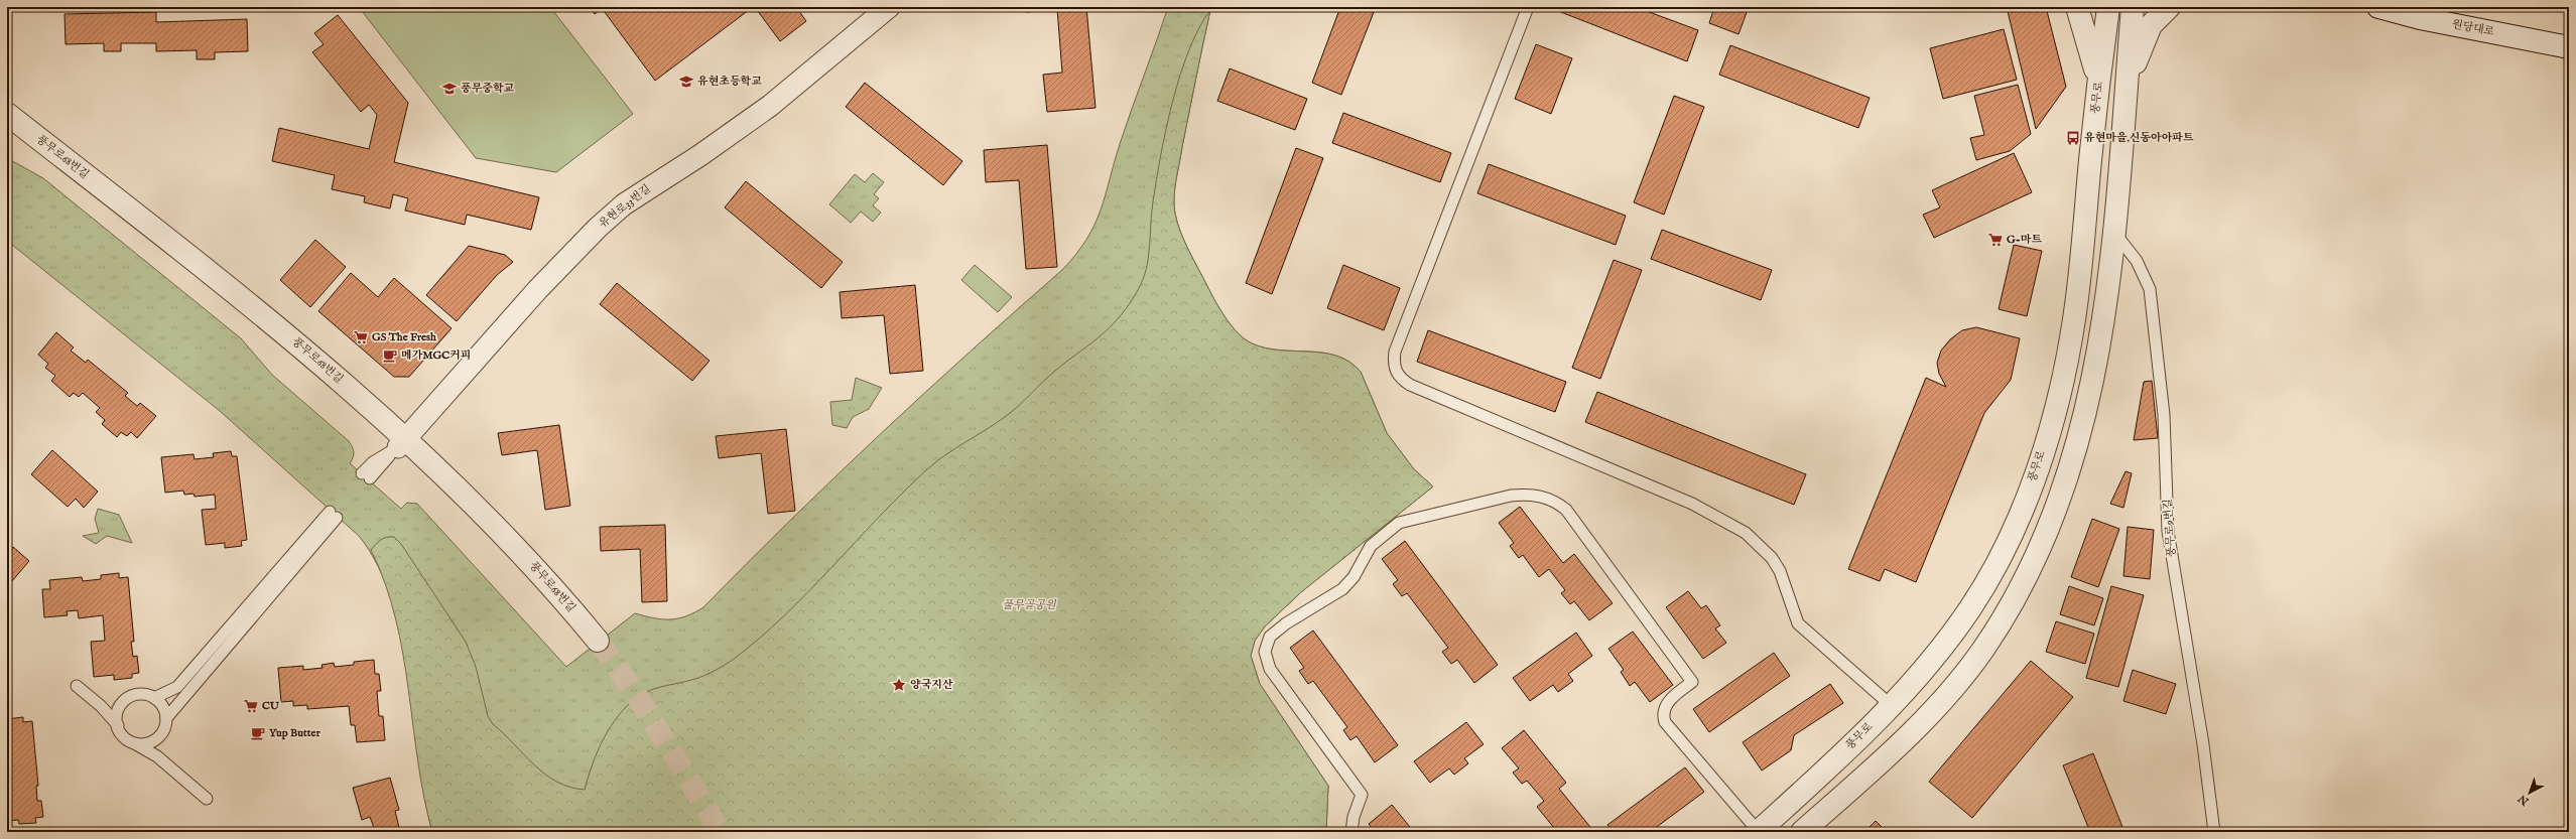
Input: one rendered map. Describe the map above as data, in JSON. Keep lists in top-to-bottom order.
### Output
{
  "streets": {
    "street": [
      "원당대로",
      "풍무로",
      "풍무로68번길",
      "유현로33번길"
    ],
    "lane": ["풍무로9번길"]
  },
  "crossings": [
    ["풍무로68번길", "유현로33번길"]
  ],
  "parks": ["풀무골공원"],
  "places": {
    "school or university": ["유현초등학교", "풍무중학교"],
    "bus stop": ["유현마을.신동아아파트"],
    "supermarket": ["G-마트", "GS The Fresh", "CU"],
    "cafe": ["메가MGC커피", "Yup Butter"],
    "place": ["양국지산"]
  },
  "north": "bottom left"
}
